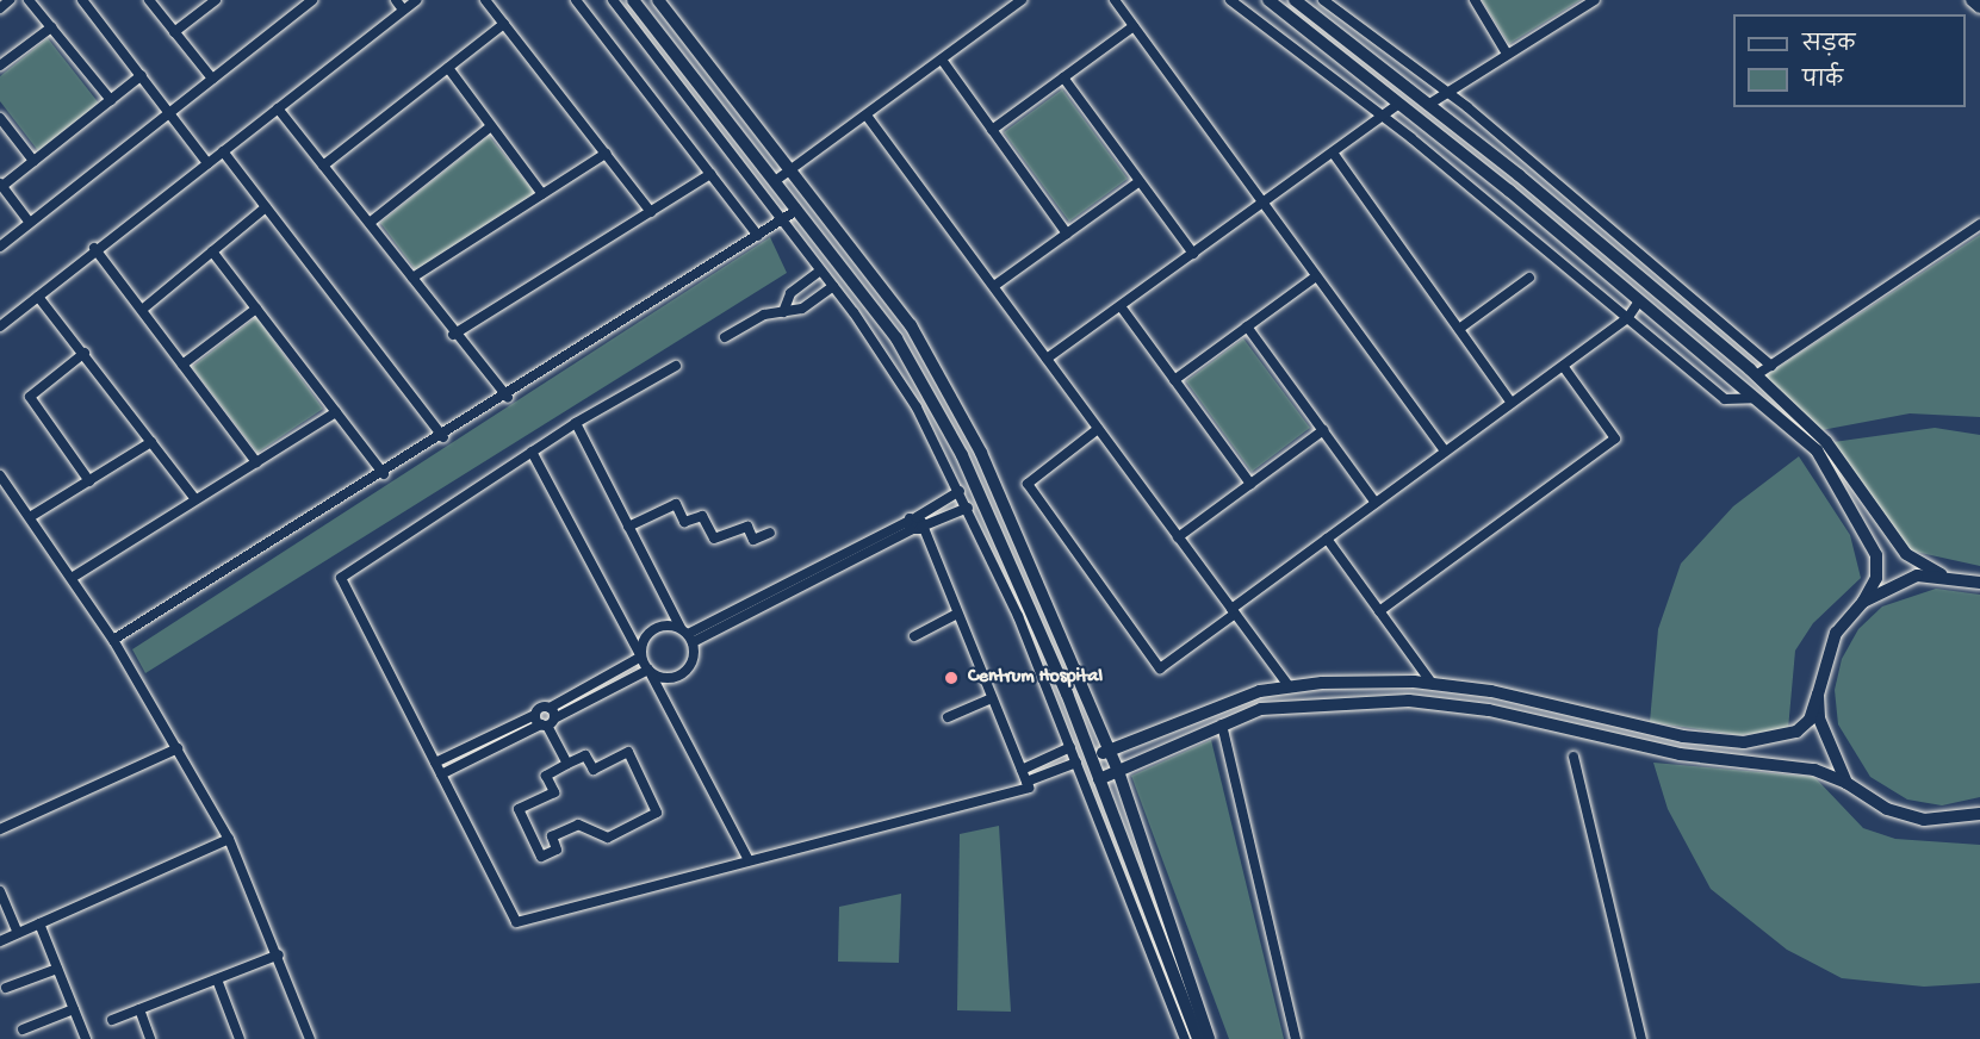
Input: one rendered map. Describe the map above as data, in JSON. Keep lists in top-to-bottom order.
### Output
{
  "places": ["Centrum Hospital"],
  "legend": ["सड़क", "पार्क"]
}
